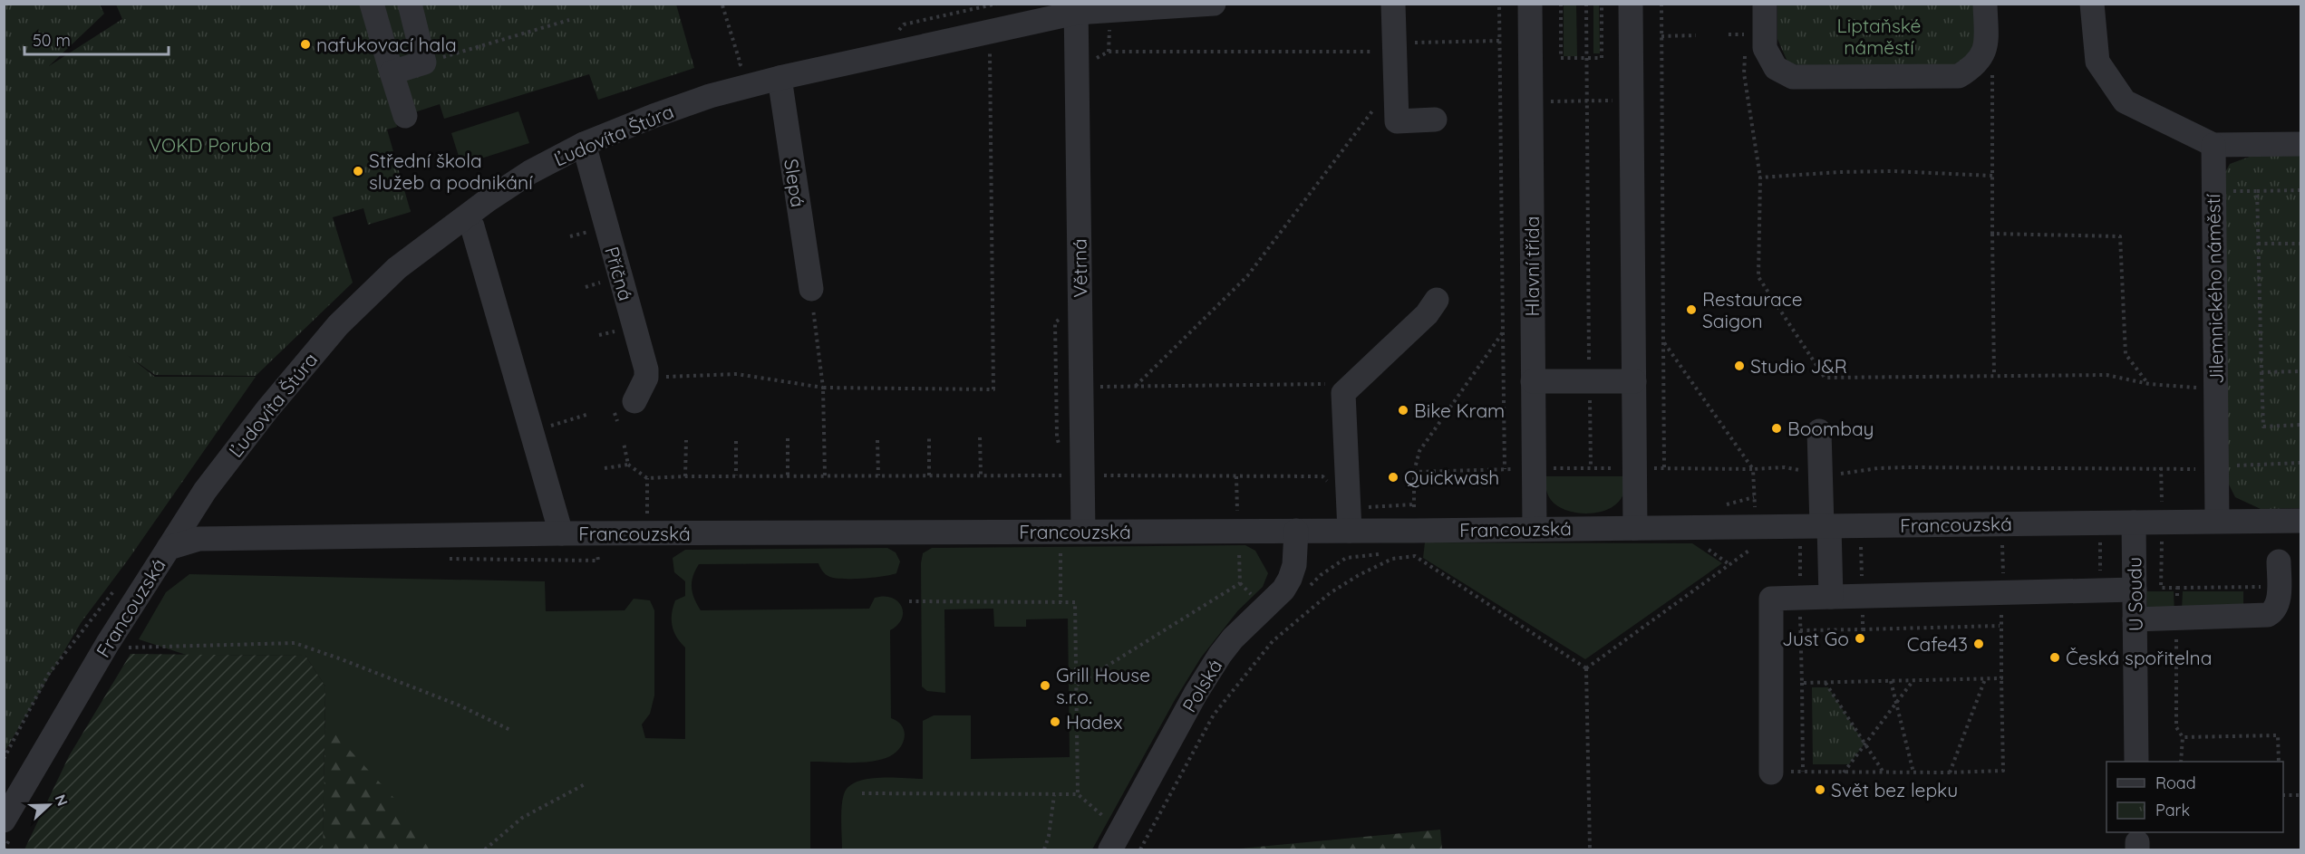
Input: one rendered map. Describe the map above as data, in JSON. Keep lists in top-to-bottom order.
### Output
{
  "streets": {
    "street": [
      "Ľudovíta Štúra",
      "Slepá",
      "Hlavní třída",
      "Větrná",
      "Příčná",
      "Jilemnického náměstí",
      "Francouzská",
      "U Soudu",
      "Polská"
    ]
  },
  "crossings": [
    ["Ľudovíta Štúra", "Slepá"],
    ["Ľudovíta Štúra", "Větrná"],
    ["Ľudovíta Štúra", "Příčná"],
    ["Ľudovíta Štúra", "Francouzská"],
    ["Hlavní třída", "Francouzská"],
    ["Větrná", "Francouzská"],
    ["Jilemnického náměstí", "Francouzská"],
    ["Francouzská", "U Soudu"],
    ["Francouzská", "Polská"]
  ],
  "parks": ["Liptaňské náměstí", "VOKD Poruba"],
  "places": [
    "nafukovací hala",
    "Střední škola služeb a podnikání",
    "Restaurace Saigon",
    "Studio J&R",
    "Bike Kram",
    "Boombay",
    "Quickwash",
    "Just Go",
    "Cafe43",
    "Česká spořitelna",
    "Grill House s.r.o.",
    "Hadex",
    "Svět bez lepku"
  ],
  "legend": ["Road", "Park"],
  "scale_bar": "50 m",
  "north": "right"
}
